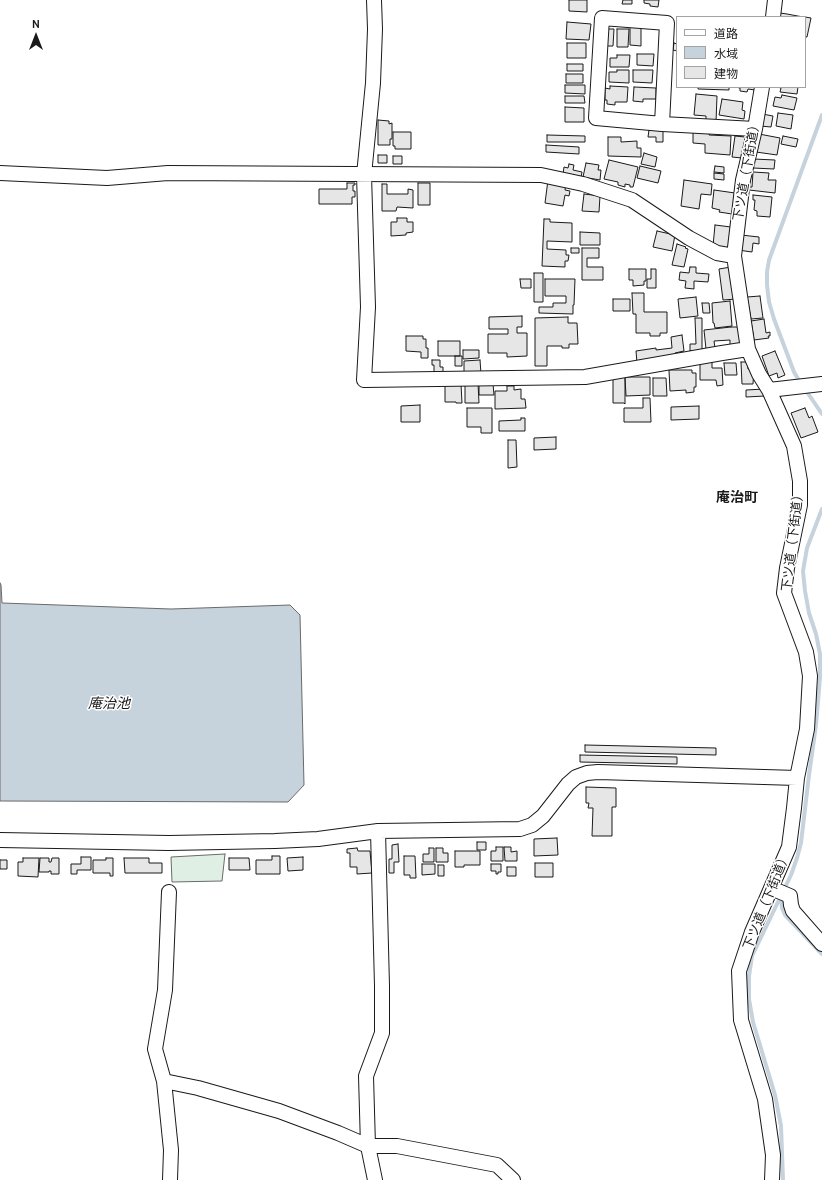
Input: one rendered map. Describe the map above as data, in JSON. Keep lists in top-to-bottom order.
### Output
{
  "streets": {
    "street": ["下ツ道（下街道）"]
  },
  "districts": ["庵治町"],
  "water": ["庵治池"],
  "legend": ["道路", "水域", "建物"],
  "north": "top"
}
